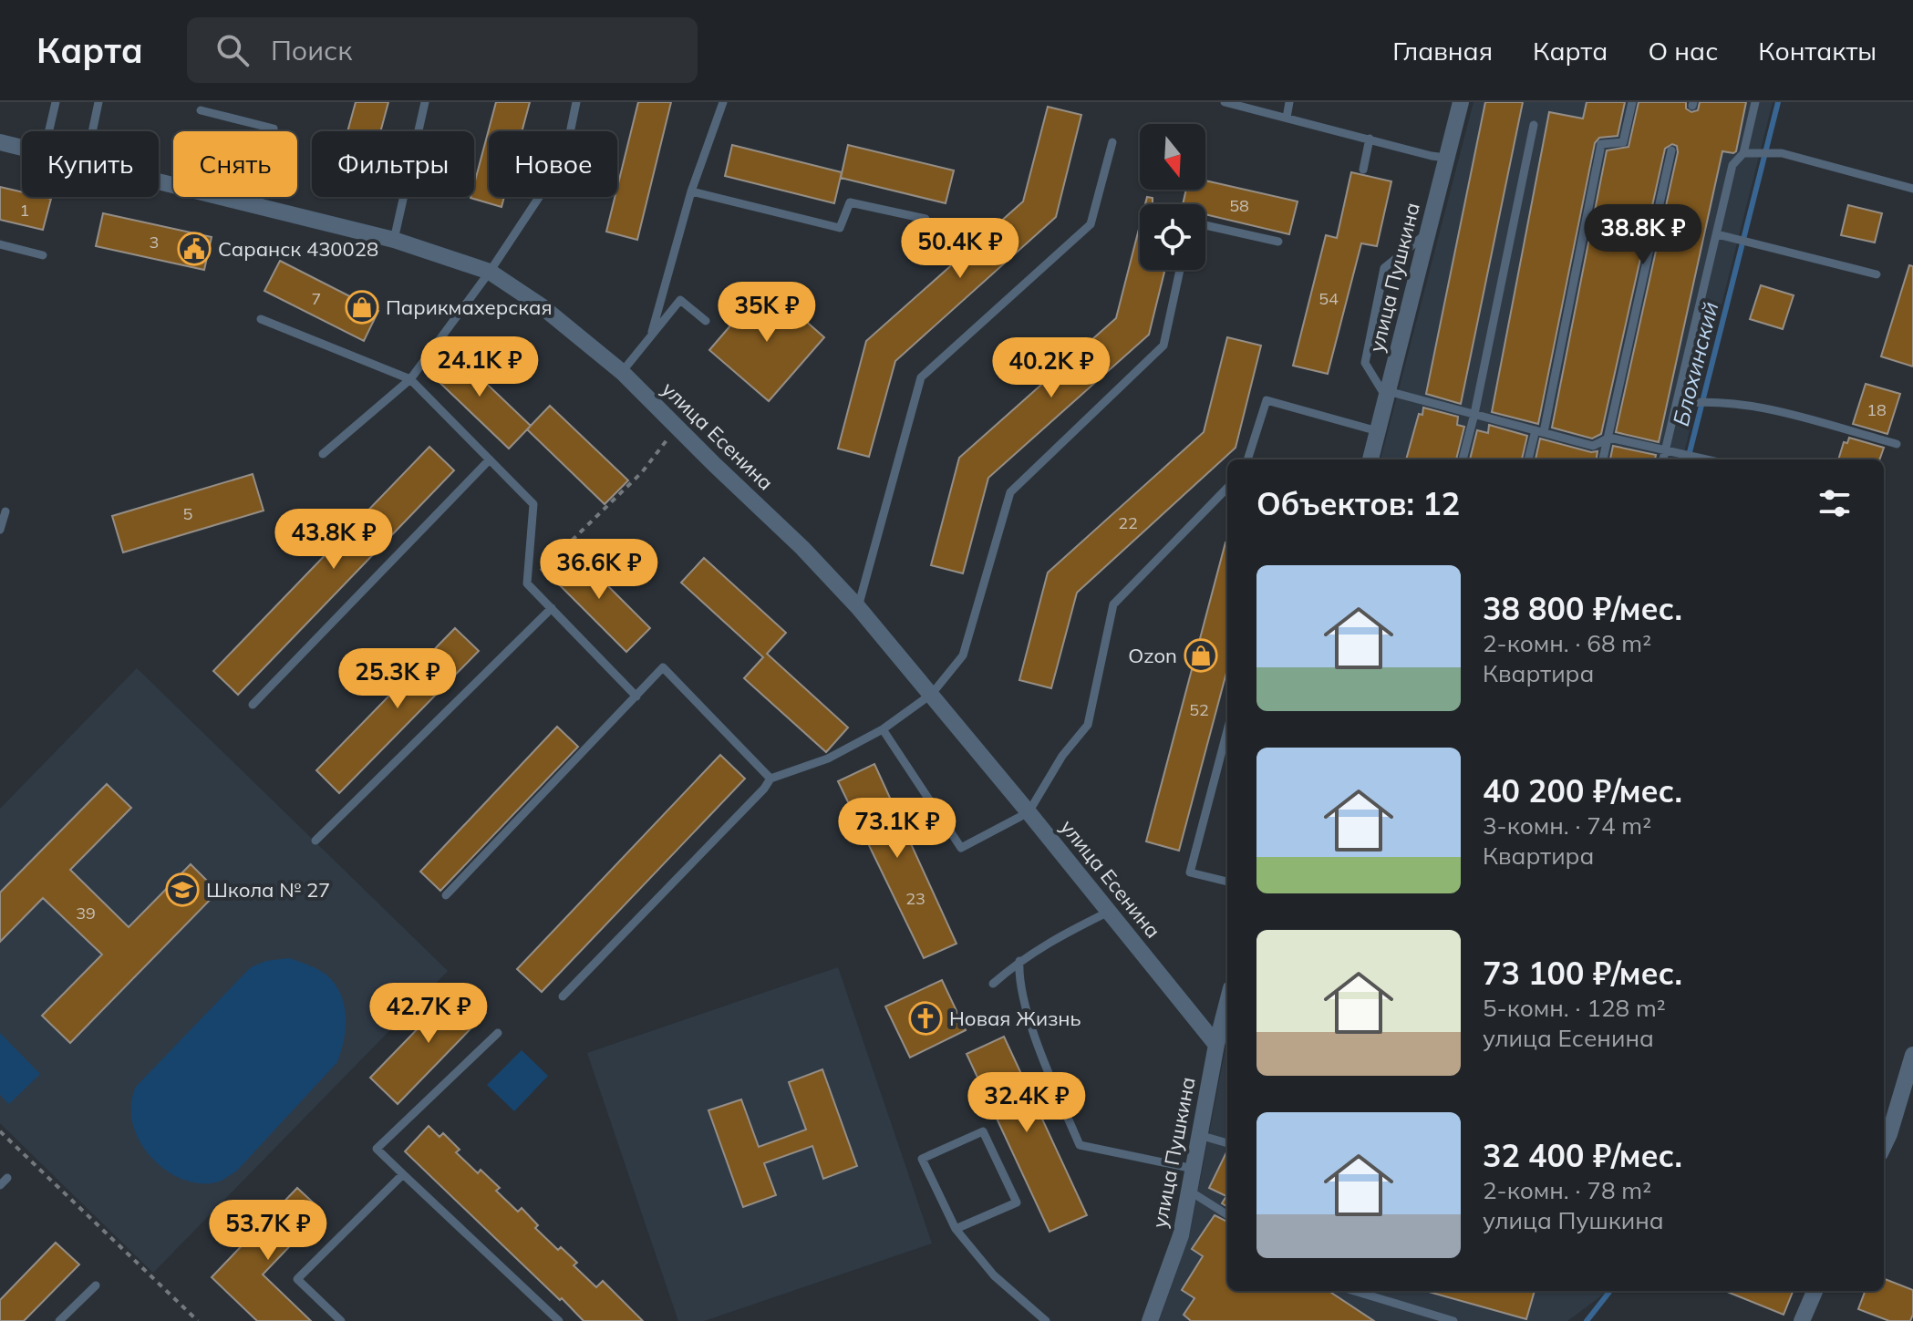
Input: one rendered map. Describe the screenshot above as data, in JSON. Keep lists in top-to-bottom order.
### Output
{
  "streets": {
    "street": ["улица Пушкина", "улица Есенина"]
  },
  "crossings": [
    ["улица Пушкина", "улица Есенина"]
  ],
  "water": ["Блохинский"],
  "places": {
    "public building": ["Саранск 430028"],
    "shop": ["Парикмахерская", "Ozon"],
    "school or university": ["Школа № 27"],
    "church": ["Новая Жизнь"]
  },
  "house_numbers": [
    "58",
    "1",
    "3",
    "7",
    "54",
    "18",
    "5",
    "22",
    "52",
    "23",
    "39"
  ],
  "north": "bottom",
  "page": {
    "header": "Карта",
    "search": "Поиск",
    "nav": [
      "Главная",
      "Карта",
      "О нас",
      "Контакты"
    ],
    "chip": [
      "Купить",
      "Снять",
      "Фильтры",
      "Новое"
    ],
    "price": [
      "38.8K ₽",
      "50.4K ₽",
      "35K ₽",
      "24.1K ₽",
      "40.2K ₽",
      "43.8K ₽",
      "36.6K ₽",
      "25.3K ₽",
      "73.1K ₽",
      "42.7K ₽",
      "32.4K ₽",
      "53.7K ₽"
    ],
    "heading": "Объектов: 12",
    "list": [
      {
        "name": "38 800 ₽/мес.",
        "note": "2-комн. · 68 m² · Квартира"
      },
      {
        "name": "40 200 ₽/мес.",
        "note": "3-комн. · 74 m² · Квартира"
      },
      {
        "name": "73 100 ₽/мес.",
        "note": "5-комн. · 128 m² · улица Есенина"
      },
      {
        "name": "32 400 ₽/мес.",
        "note": "2-комн. · 78 m² · улица Пушкина"
      }
    ]
  }
}
